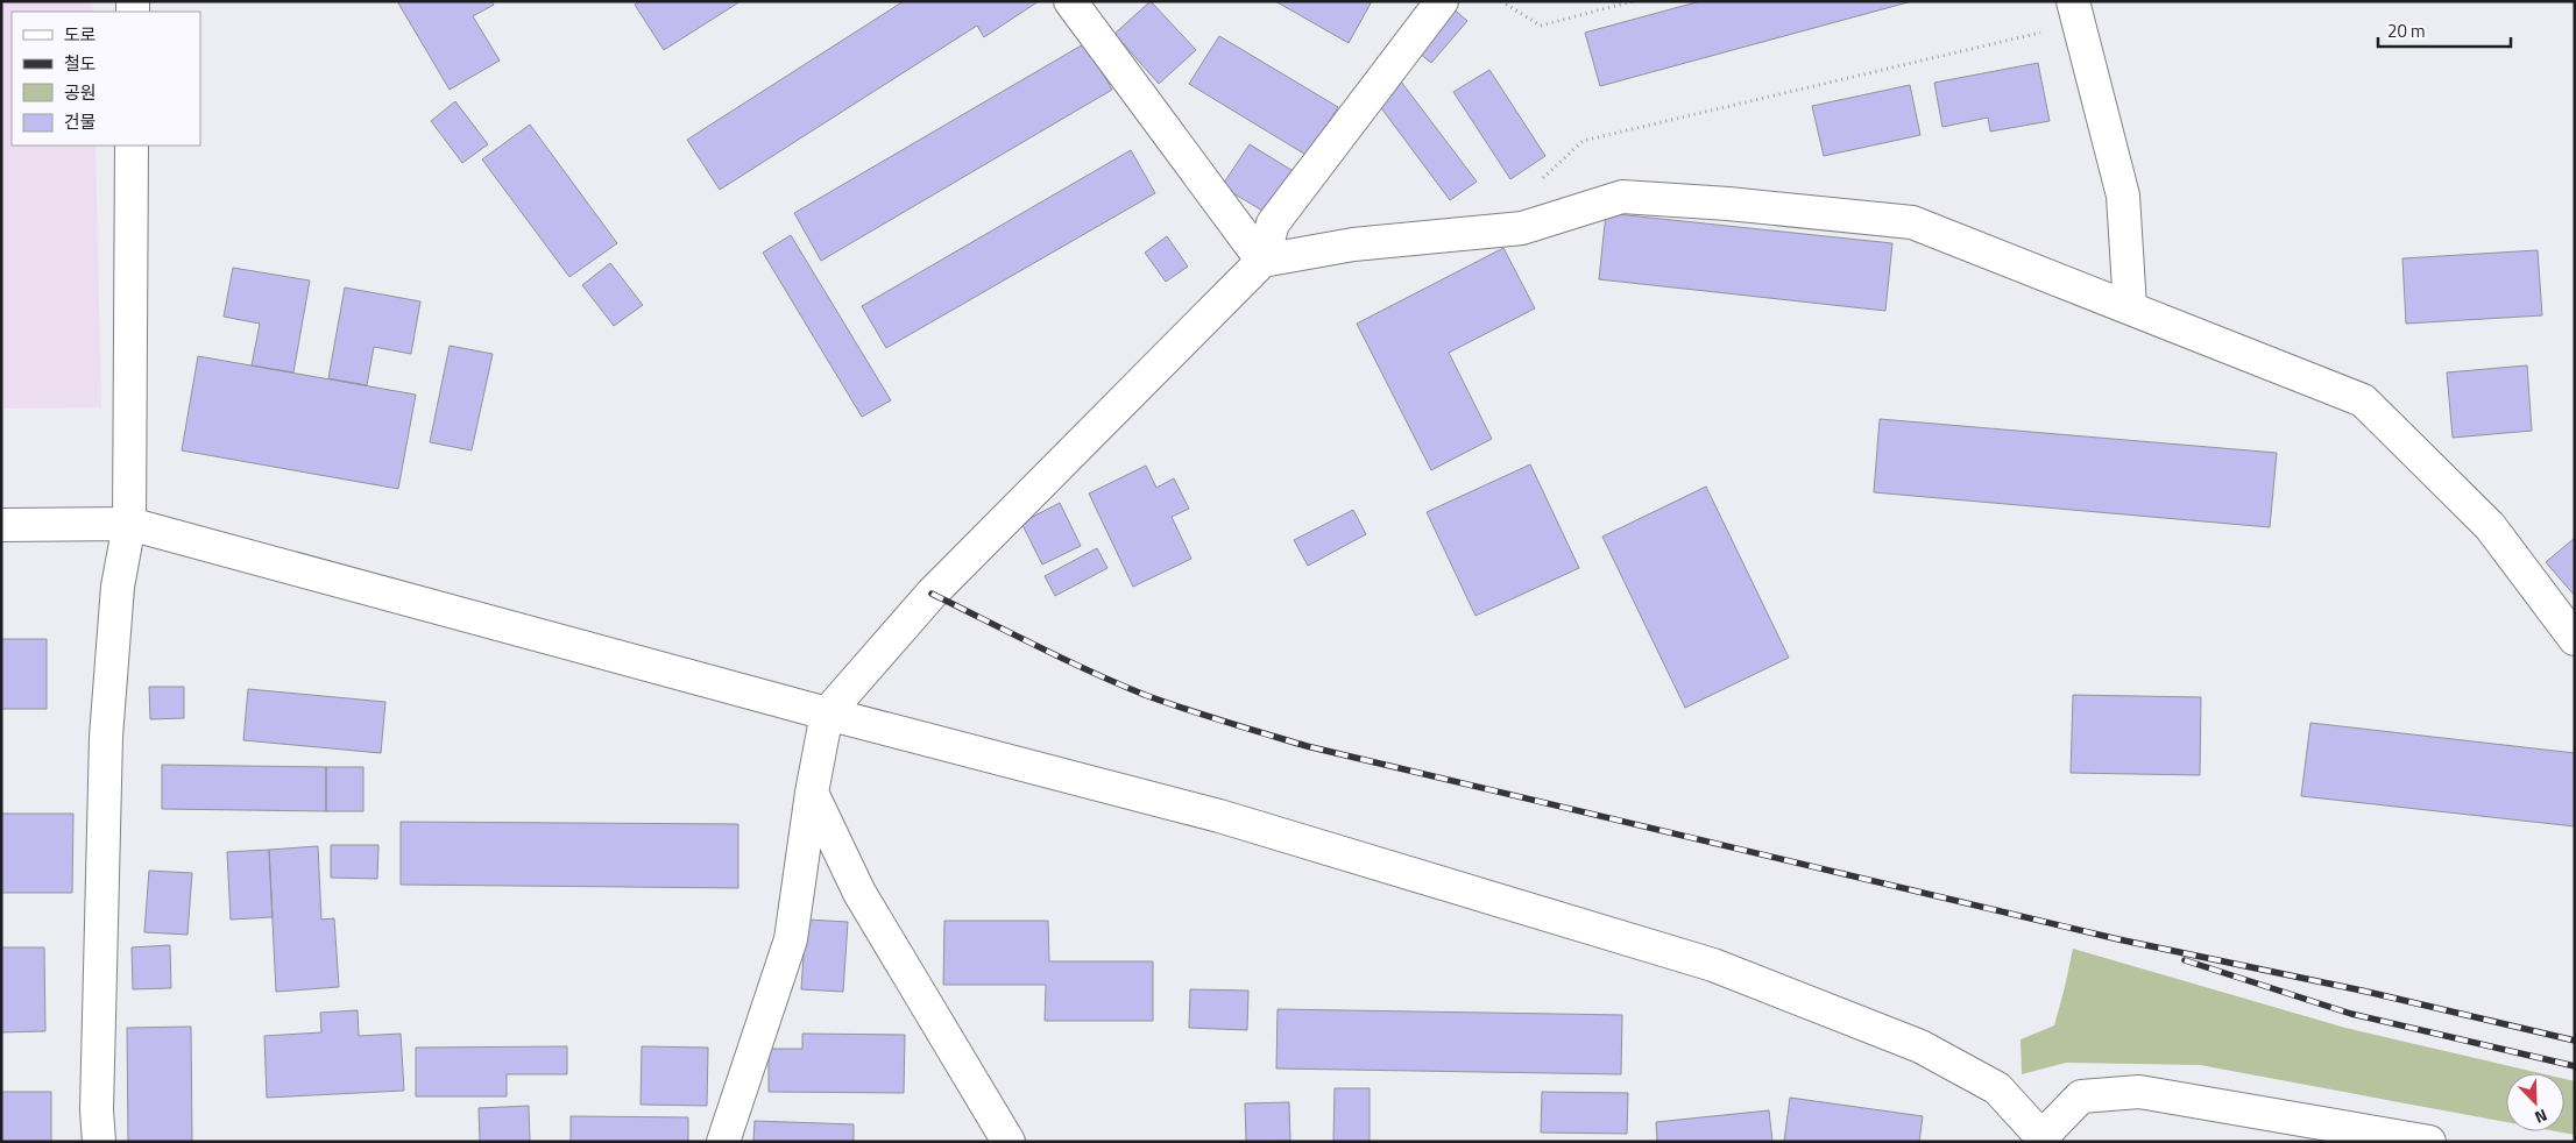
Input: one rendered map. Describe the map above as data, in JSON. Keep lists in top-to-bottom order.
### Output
{
  "legend": [
    "도로",
    "철도",
    "공원",
    "건물"
  ],
  "scale_bar": "20 m",
  "north": "bottom right"
}
